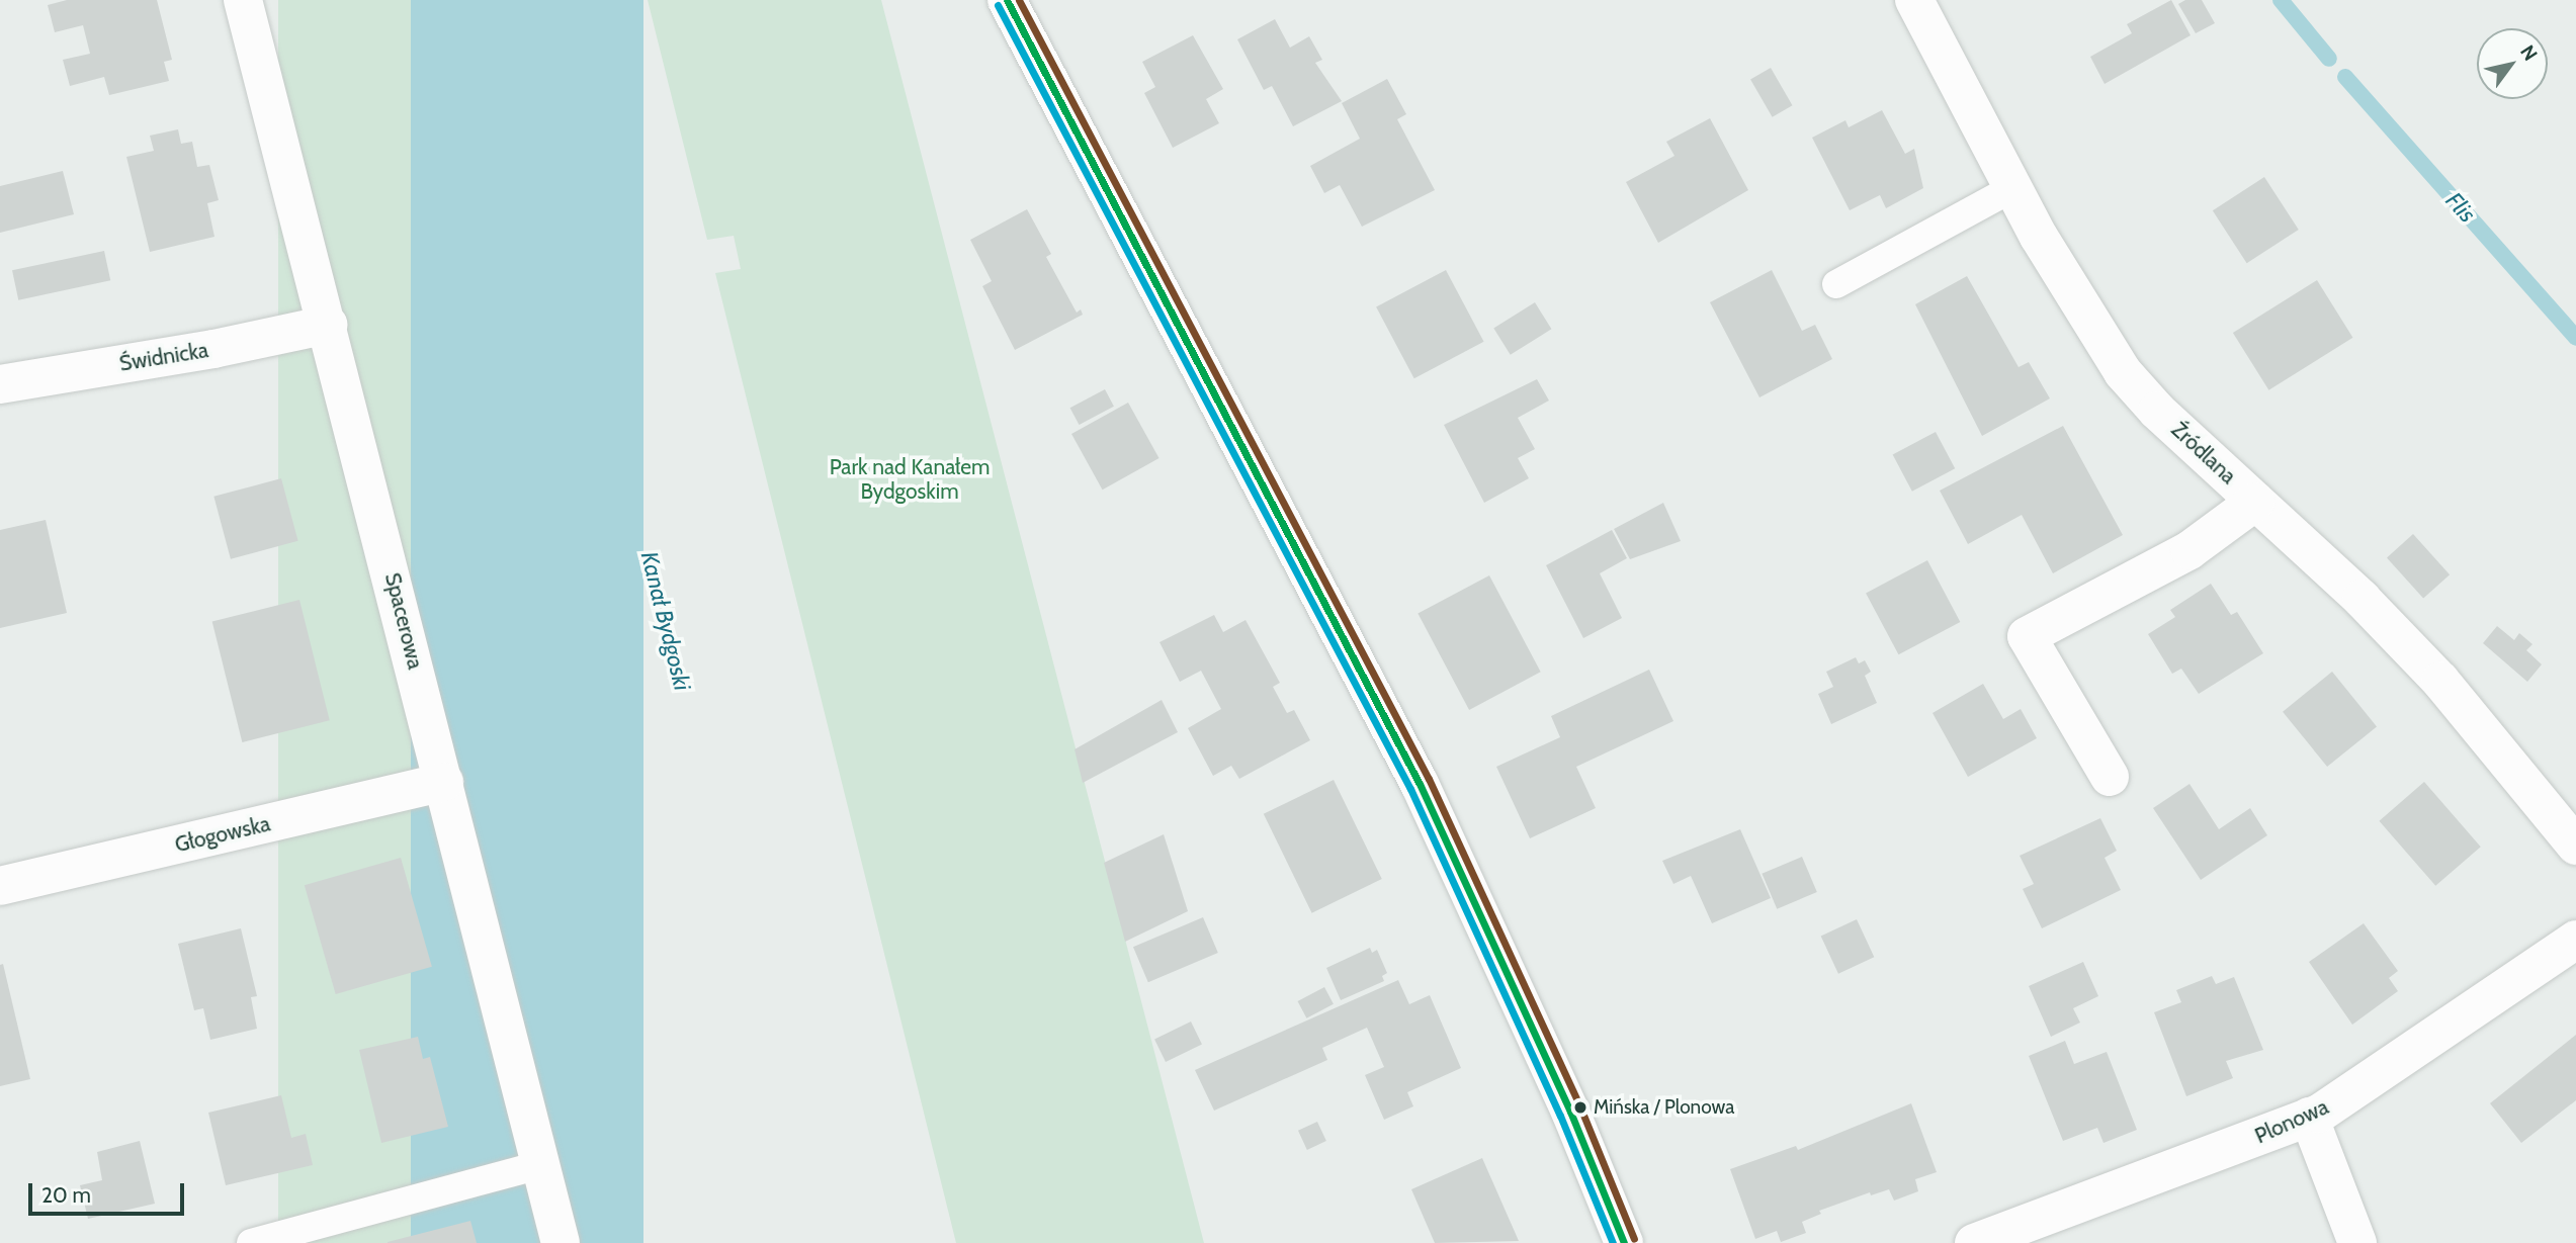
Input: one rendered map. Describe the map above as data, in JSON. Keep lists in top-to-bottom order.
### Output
{
  "streets": {
    "street": [
      "Świdnicka",
      "Źródlana",
      "Spacerowa",
      "Głogowska",
      "Plonowa"
    ]
  },
  "crossings": [
    ["Świdnicka", "Spacerowa"],
    ["Spacerowa", "Głogowska"]
  ],
  "water": ["Flis", "Kanał Bydgoski"],
  "parks": ["Park nad Kanałem Bydgoskim"],
  "places": ["Mińska / Plonowa"],
  "scale_bar": "20 m",
  "north": "top right"
}
